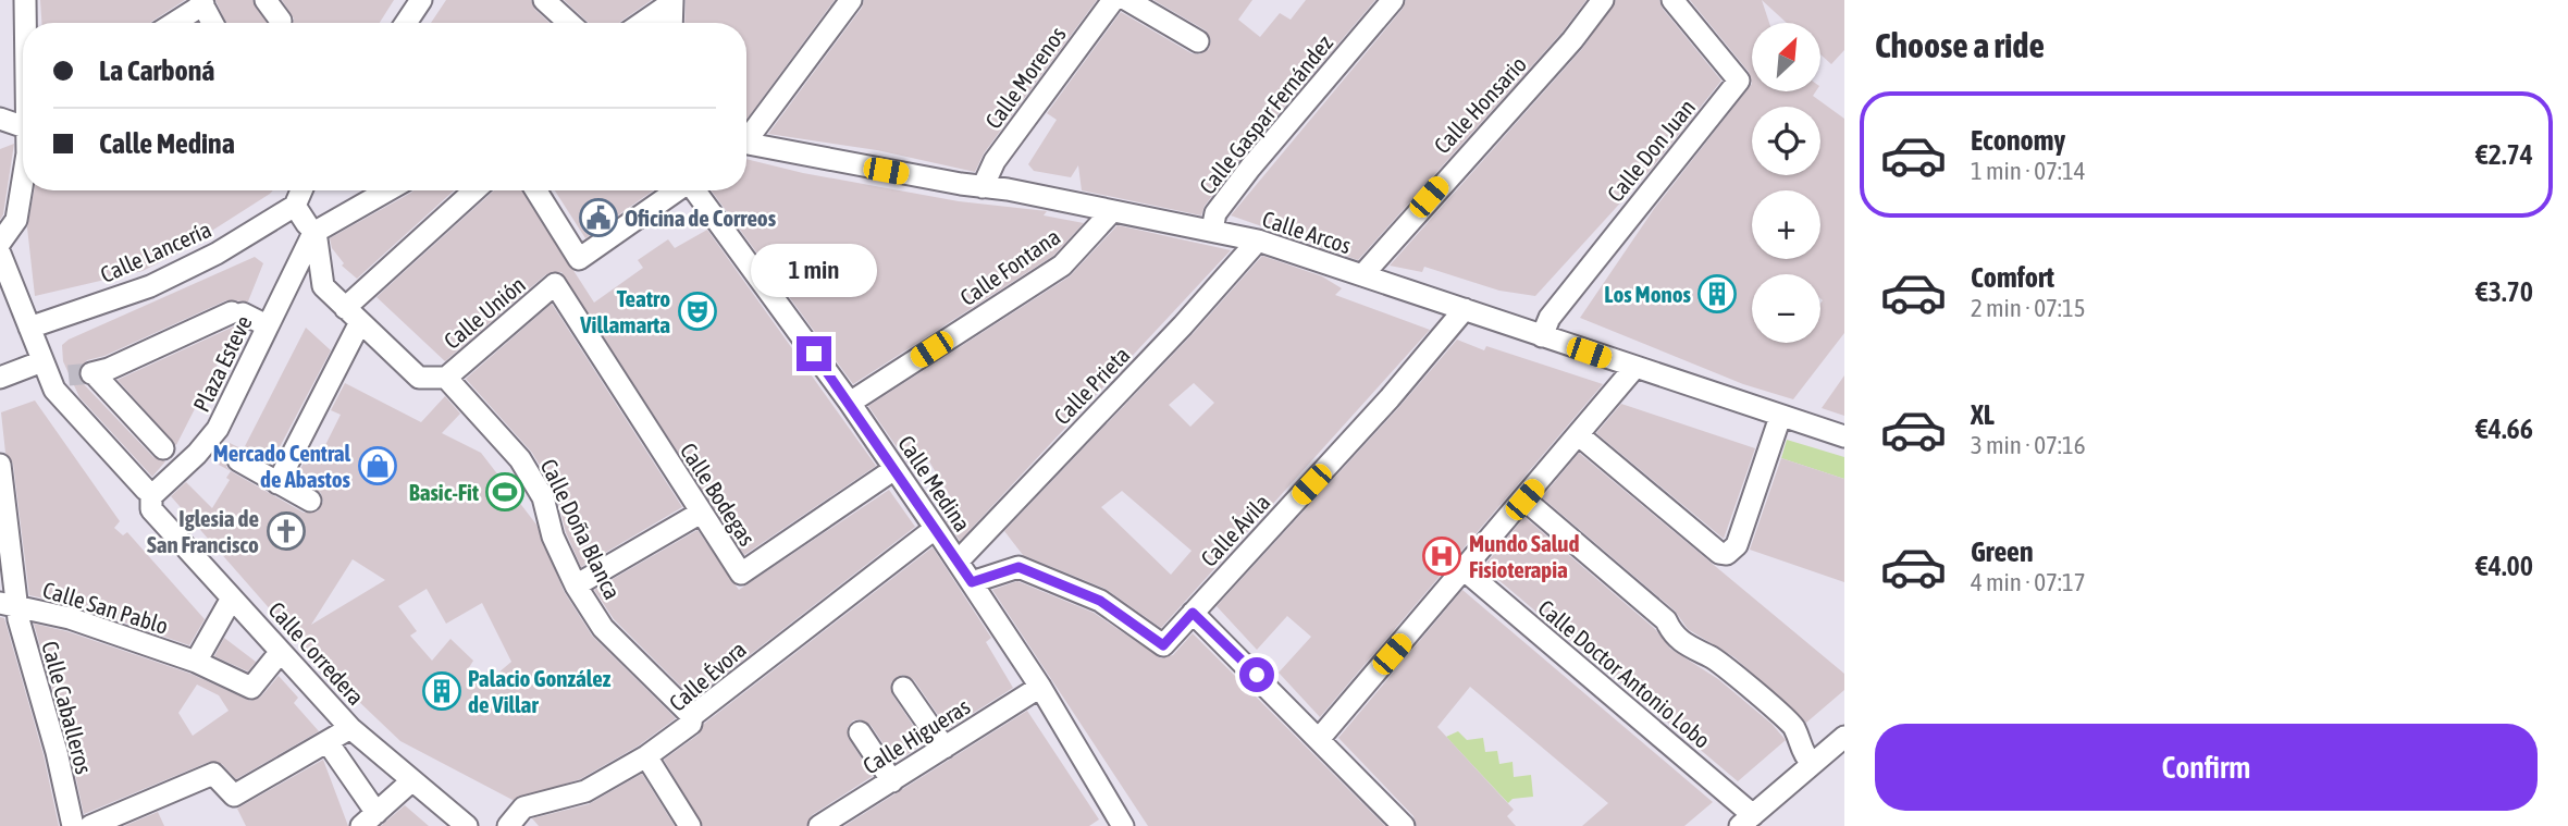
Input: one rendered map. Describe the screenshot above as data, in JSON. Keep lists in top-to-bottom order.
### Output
{
  "streets": {
    "street": [
      "Calle Morenos",
      "Calle Honsario",
      "Calle Gaspar Fernández",
      "Calle Don Juan",
      "Calle Arcos",
      "Calle Lancería",
      "Calle Fontana",
      "Calle Unión",
      "Plaza Esteve",
      "Calle Prieta",
      "Calle Medina",
      "Calle Bodegas",
      "Calle Doña Blanca",
      "Calle Ávila",
      "Calle San Pablo",
      "Calle Corredera",
      "Calle Doctor Antonio Lobo",
      "Calle Évora",
      "Calle Caballeros",
      "Calle Higueras"
    ]
  },
  "crossings": [
    ["Calle Morenos", "Calle Arcos"],
    ["Calle Honsario", "Calle Arcos"],
    ["Calle Gaspar Fernández", "Calle Arcos"],
    ["Calle Don Juan", "Calle Arcos"],
    ["Calle Arcos", "Calle Fontana"],
    ["Calle Arcos", "Calle Prieta"],
    ["Calle Arcos", "Calle Ávila"],
    ["Calle Lancería", "Plaza Esteve"],
    ["Calle Lancería", "Calle Corredera"],
    ["Calle Fontana", "Calle Medina"],
    ["Calle Unión", "Calle Bodegas"],
    ["Calle Unión", "Calle Doña Blanca"],
    ["Plaza Esteve", "Calle Corredera"],
    ["Calle Prieta", "Calle Medina"],
    ["Calle Medina", "Calle Bodegas"],
    ["Calle Medina", "Calle Ávila"],
    ["Calle Medina", "Calle Higueras"],
    ["Calle Doña Blanca", "Calle Évora"],
    ["Calle San Pablo", "Calle Caballeros"]
  ],
  "places": {
    "public building": ["Oficina de Correos"],
    "building": ["Los Monos", "Palacio González de Villar"],
    "theatre": ["Teatro Villamarta"],
    "shop": ["Mercado Central de Abastos"],
    "sports": ["Basic-Fit"],
    "church": ["Iglesia de San Francisco"],
    "hospital": ["Mundo Salud Fisioterapia"]
  },
  "north": "top right",
  "page": {
    "heading": "Choose a ride",
    "map_buttons": ["+", "−"],
    "banner": ["La Carboná", "Calle Medina"],
    "list": [
      {
        "name": "Economy",
        "note": "1 min · 07:14",
        "value": "€2.74"
      },
      {
        "name": "Comfort",
        "note": "2 min · 07:15",
        "value": "€3.70"
      },
      {
        "name": "XL",
        "note": "3 min · 07:16",
        "value": "€4.66"
      },
      {
        "name": "Green",
        "note": "4 min · 07:17",
        "value": "€4.00"
      }
    ],
    "bubble": "1 min",
    "buttons": "Confirm"
  }
}
